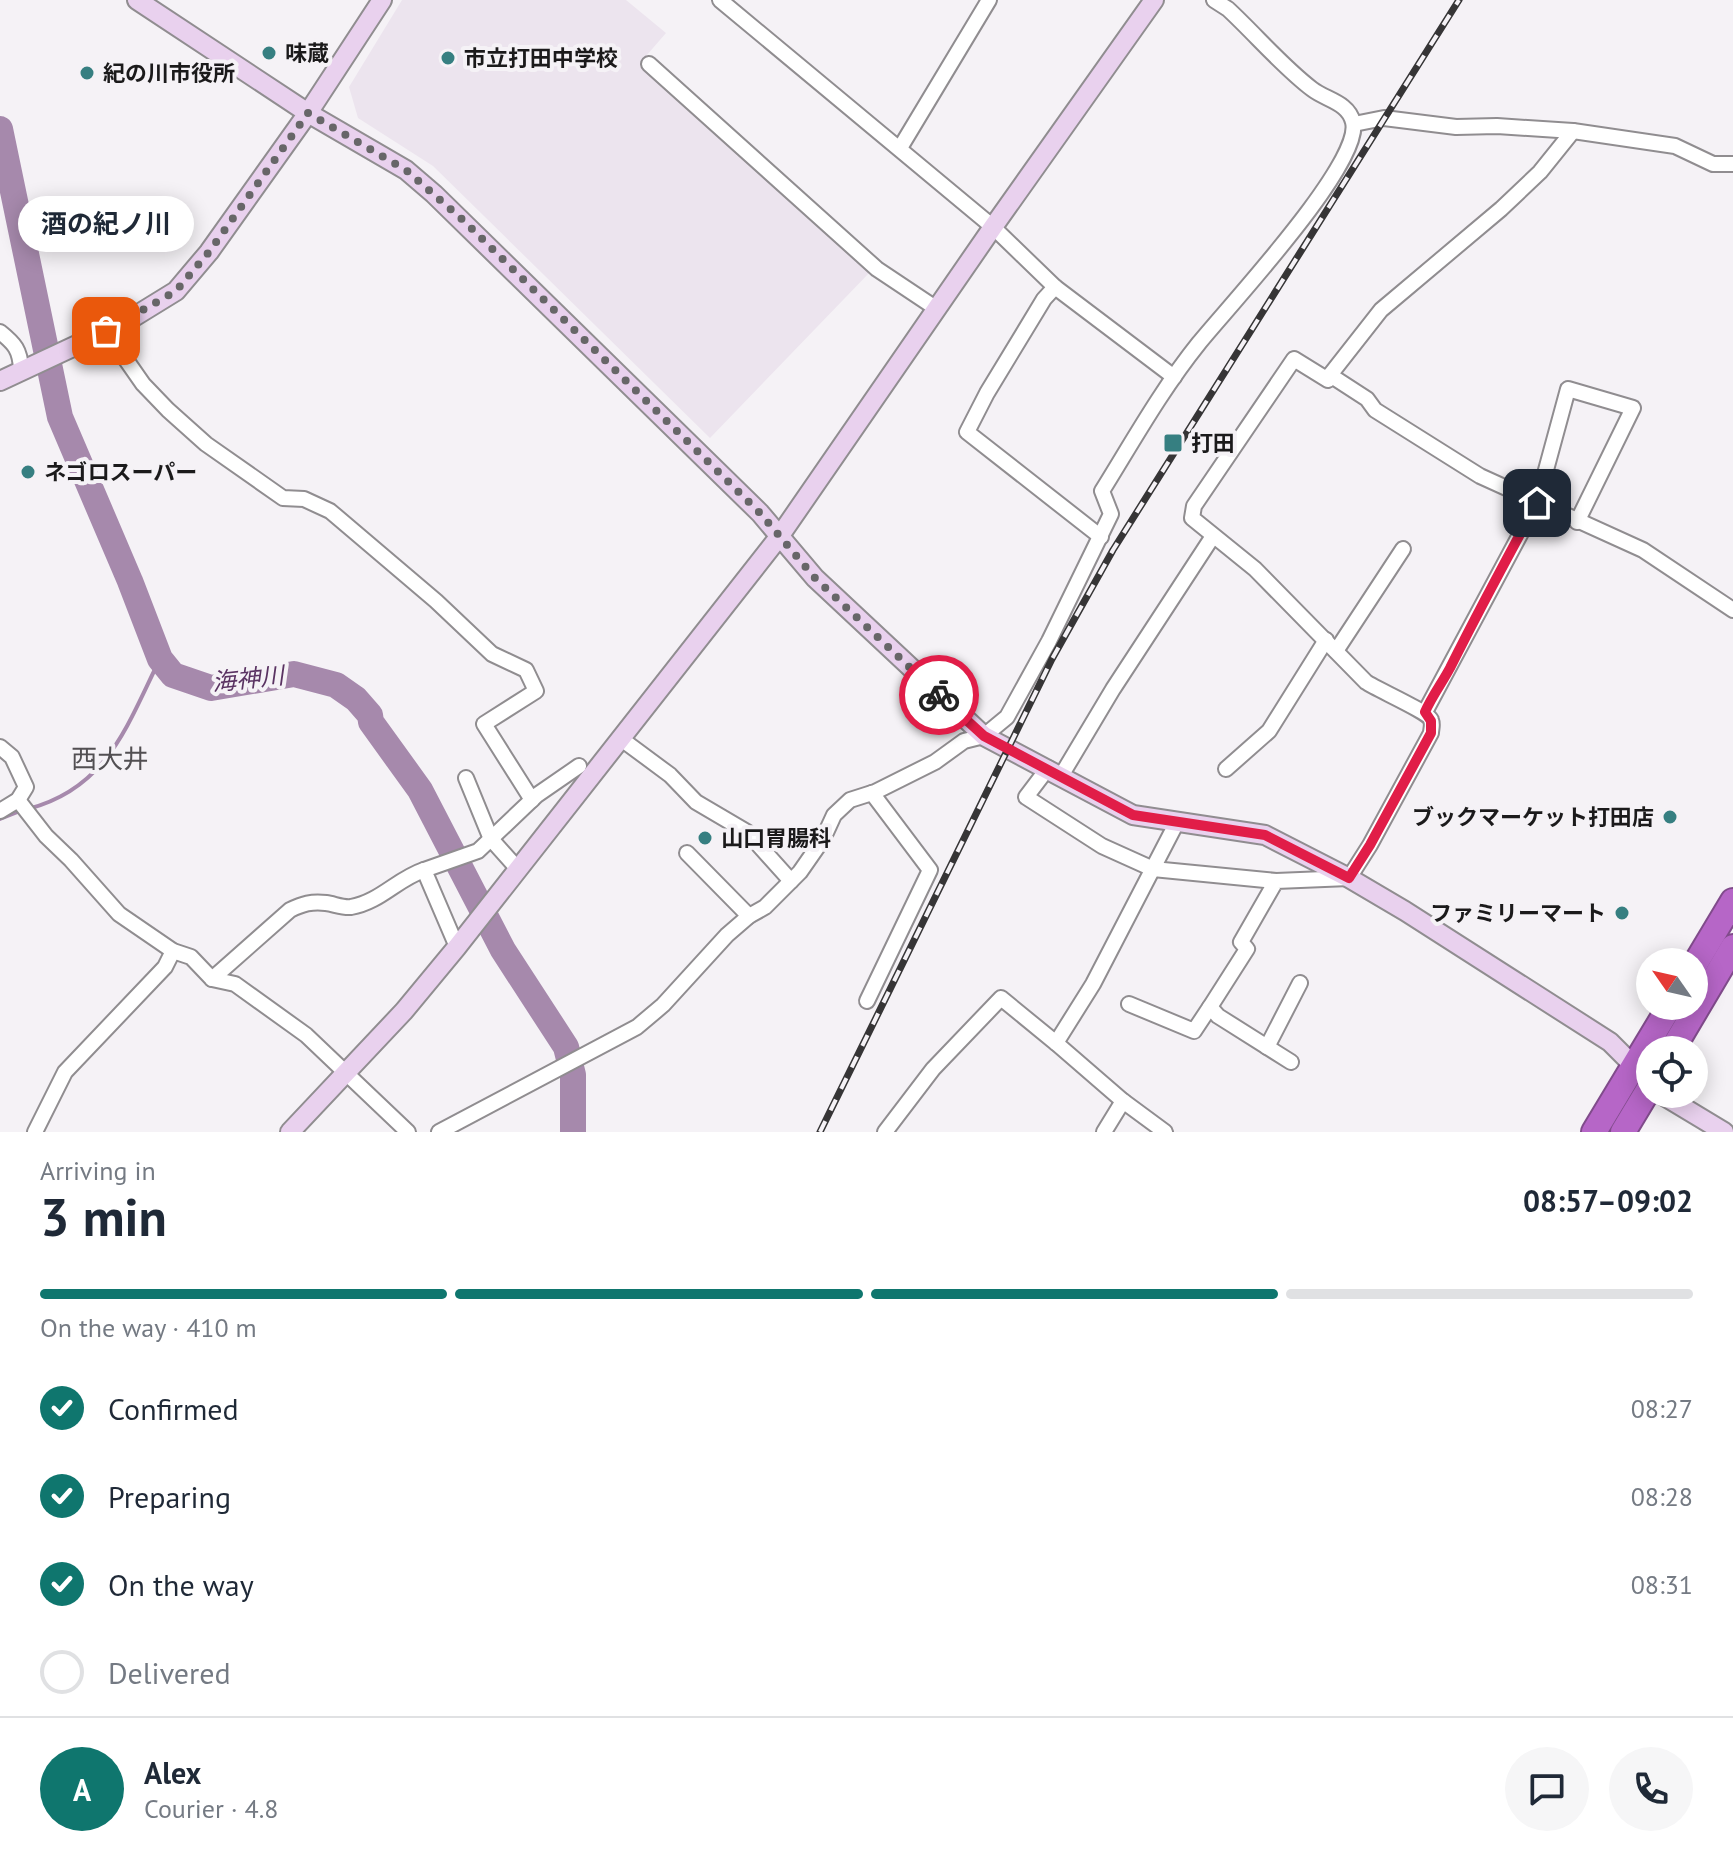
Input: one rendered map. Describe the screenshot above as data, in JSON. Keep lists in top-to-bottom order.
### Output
{
  "districts": ["西大井"],
  "water": ["海神川"],
  "places": {
    "other": [
      "味蔵",
      "市立打田中学校",
      "紀の川市役所",
      "酒の紀ノ川",
      "ネゴロスーパー",
      "ブックマーケット打田店",
      "山口胃腸科",
      "ファミリーマート"
    ],
    "transit": ["打田"]
  },
  "north": "top left",
  "page": {
    "bubble": "酒の紀ノ川",
    "heading": ["3 min", "Arriving in", "08:57–09:02"],
    "panel": ["Alex", "Courier · 4.8"],
    "bar": "On the way · 410 m",
    "list": [
      ["Confirmed", "08:27"],
      ["Preparing", "08:28"],
      ["On the way", "08:31"],
      "Delivered"
    ],
    "round": "A"
  }
}
